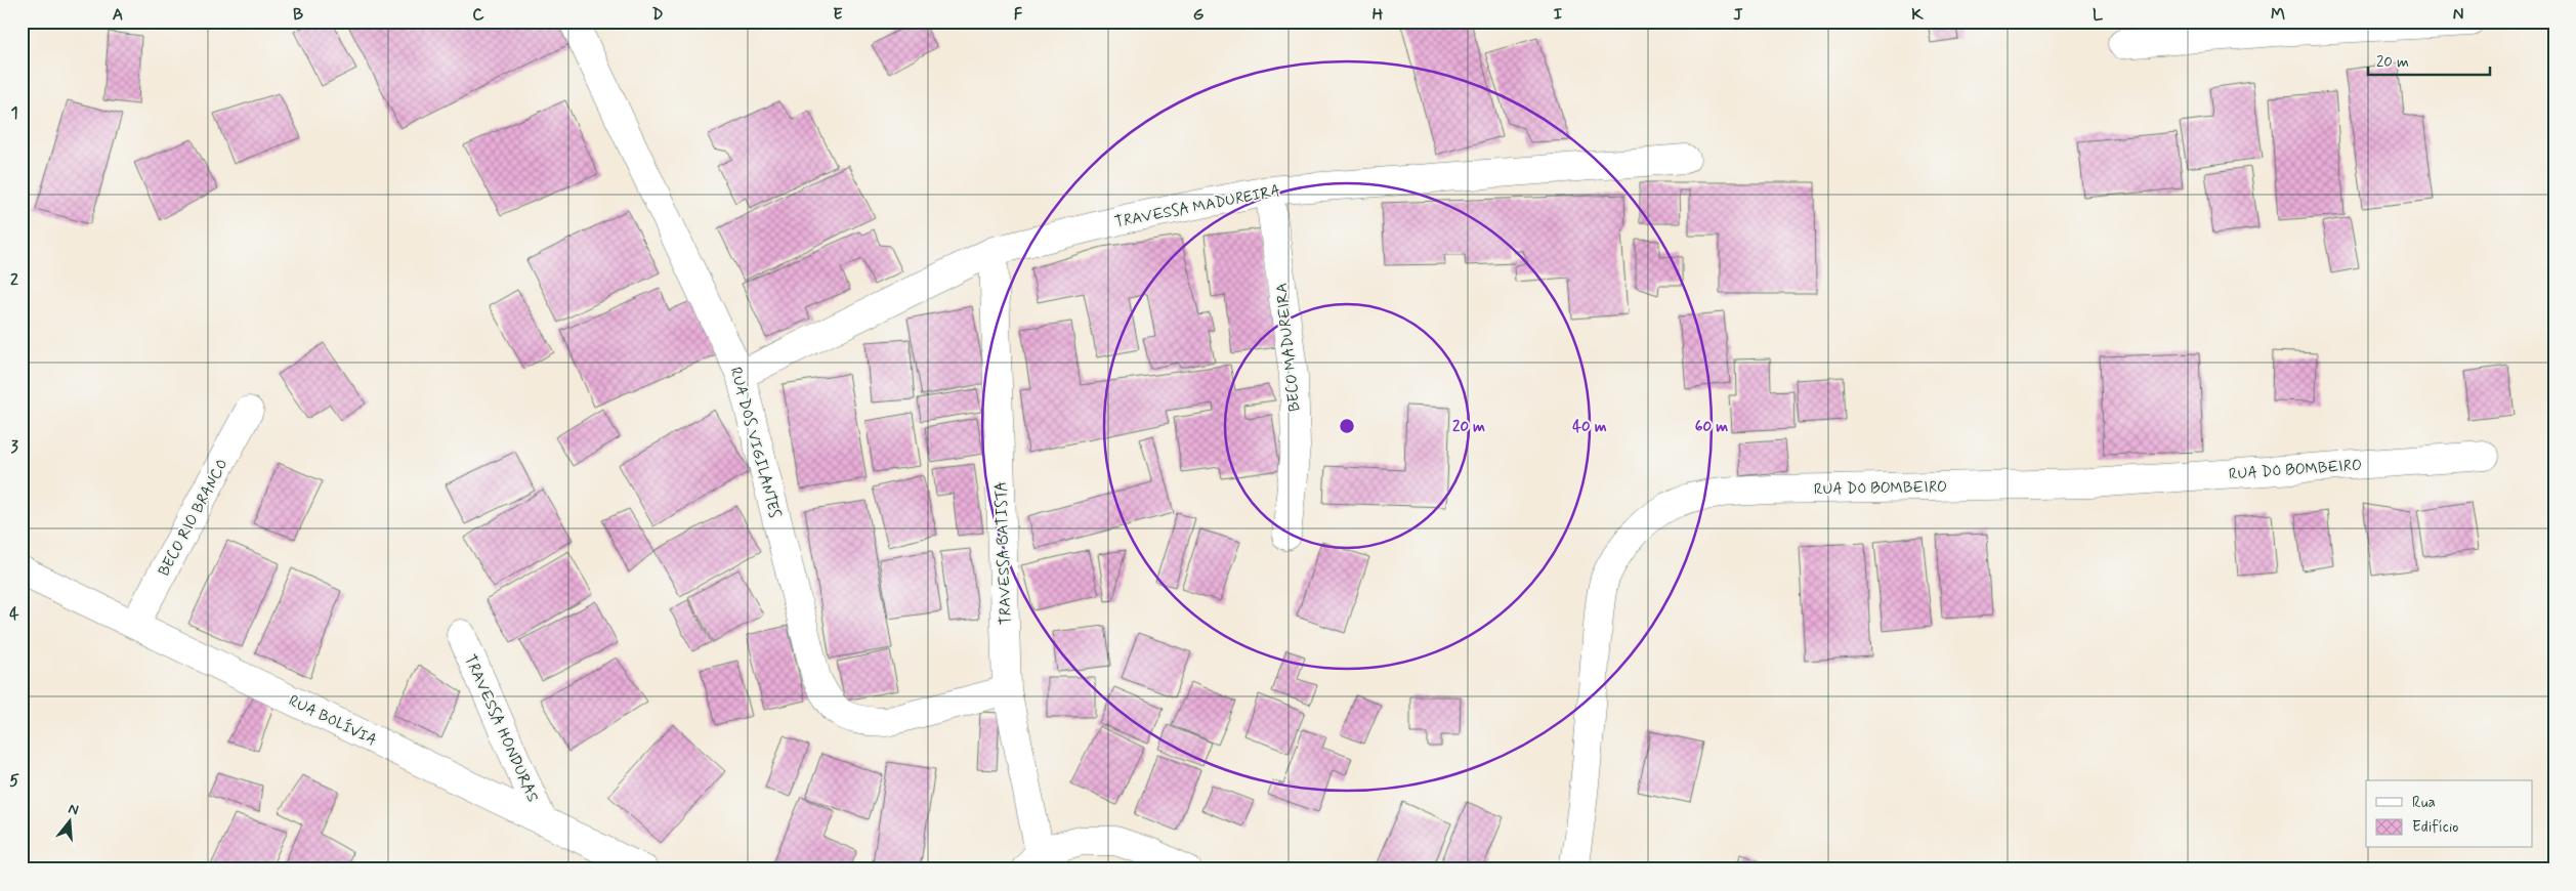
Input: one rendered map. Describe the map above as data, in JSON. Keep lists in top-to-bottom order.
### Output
{
  "streets": {
    "street": [
      "TRAVESSA MADUREIRA",
      "BECO MADUREIRA",
      "RUA DOS VIGILANTES",
      "RUA DO BOMBEIRO",
      "BECO RIO BRANCO",
      "TRAVESSA BATISTA",
      "RUA BOLÍVIA",
      "TRAVESSA HONDURAS"
    ]
  },
  "crossings": [
    ["TRAVESSA MADUREIRA", "BECO MADUREIRA"],
    ["TRAVESSA MADUREIRA", "RUA DOS VIGILANTES"],
    ["TRAVESSA MADUREIRA", "TRAVESSA BATISTA"],
    ["RUA DOS VIGILANTES", "TRAVESSA BATISTA"],
    ["BECO RIO BRANCO", "RUA BOLÍVIA"],
    ["RUA BOLÍVIA", "TRAVESSA HONDURAS"]
  ],
  "legend": ["Rua", "Edifício"],
  "scale_bar": "20 m",
  "north": "top",
  "grid": {
    "columns": [
      "A",
      "B",
      "C",
      "D",
      "E",
      "F",
      "G",
      "H",
      "I",
      "J",
      "K",
      "L",
      "M",
      "N"
    ],
    "rows": [
      "1",
      "2",
      "3",
      "4",
      "5"
    ]
  },
  "rings": ["20 m", "40 m", "60 m"]
}
